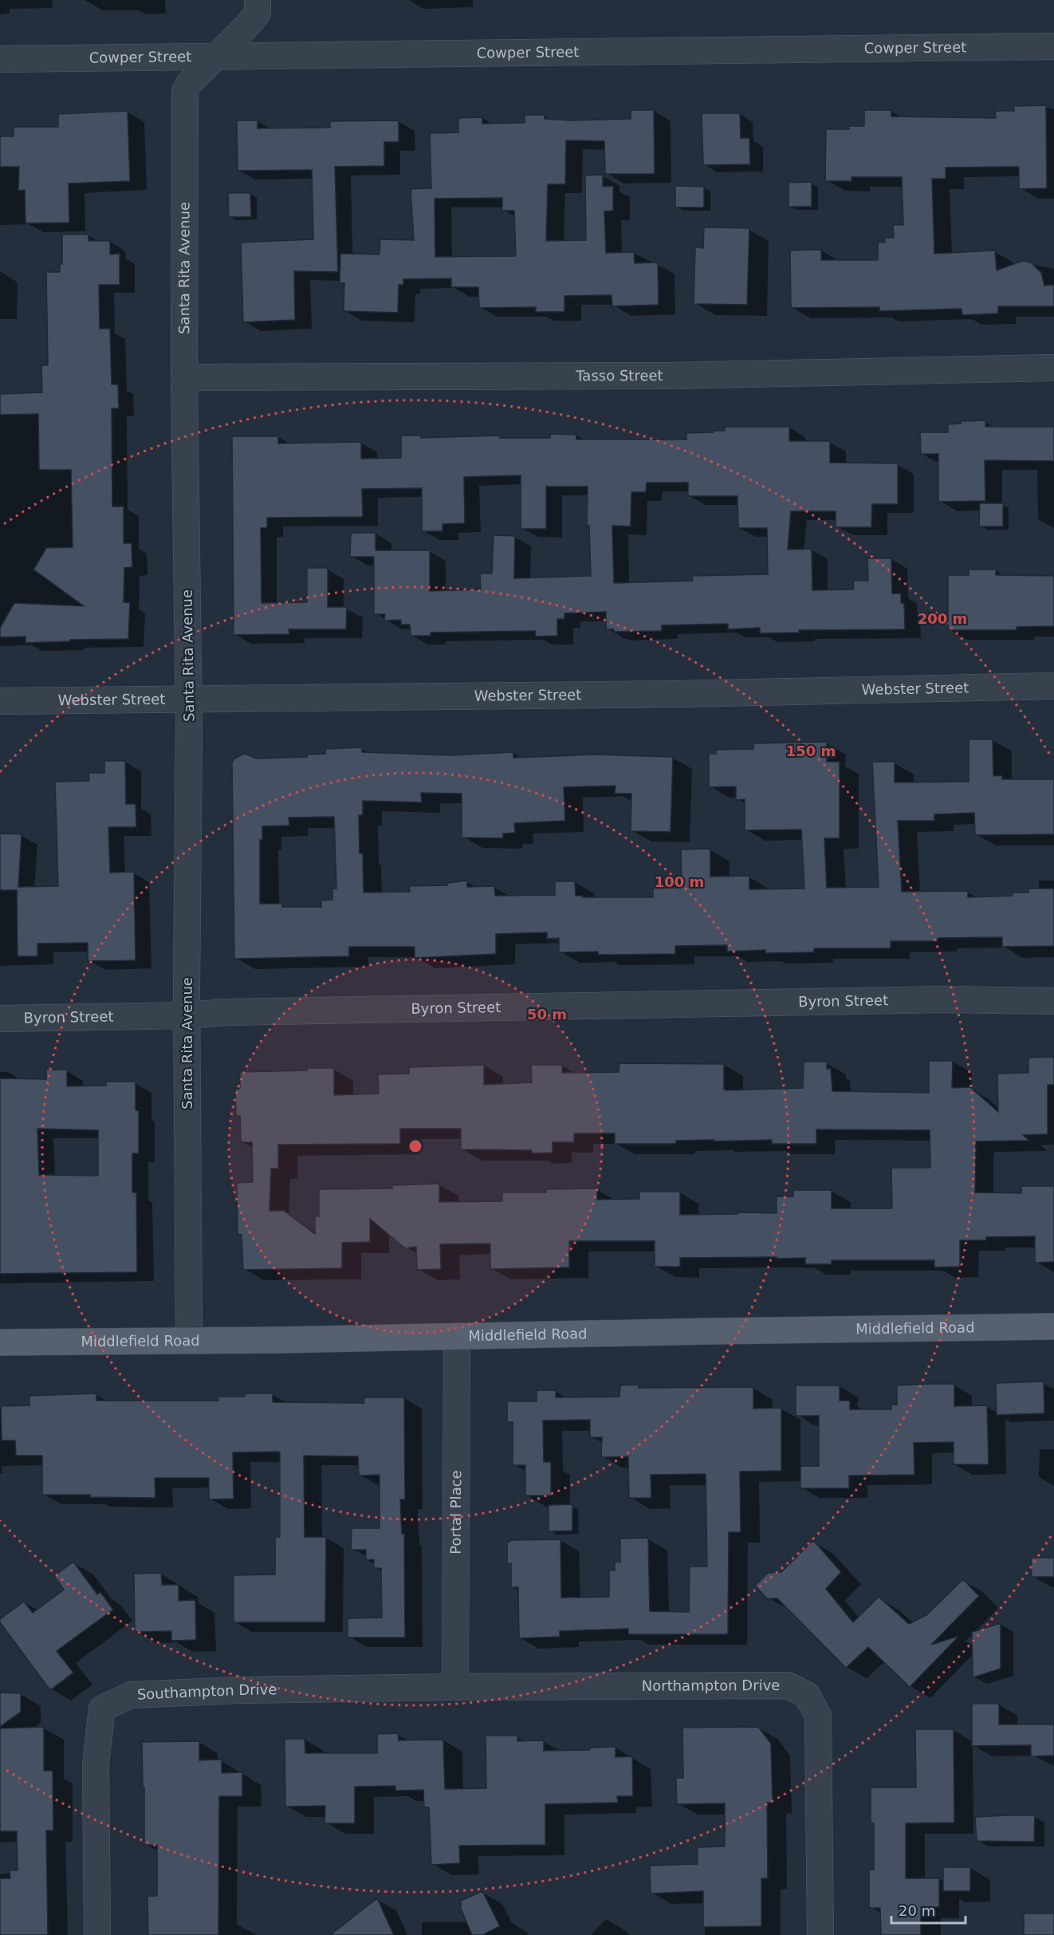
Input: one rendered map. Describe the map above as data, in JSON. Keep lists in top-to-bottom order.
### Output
{
  "streets": {
    "main road": ["Middlefield Road"],
    "street": [
      "Cowper Street",
      "Santa Rita Avenue",
      "Tasso Street",
      "Webster Street",
      "Byron Street",
      "Portal Place",
      "Northampton Drive",
      "Southampton Drive"
    ]
  },
  "crossings": [
    ["Cowper Street", "Santa Rita Avenue"],
    ["Santa Rita Avenue", "Tasso Street"],
    ["Santa Rita Avenue", "Webster Street"],
    ["Santa Rita Avenue", "Byron Street"],
    ["Santa Rita Avenue", "Middlefield Road"],
    ["Middlefield Road", "Portal Place"],
    ["Portal Place", "Northampton Drive"],
    ["Portal Place", "Southampton Drive"],
    ["Northampton Drive", "Southampton Drive"]
  ],
  "scale_bar": "20 m",
  "rings": [
    "200 m",
    "150 m",
    "100 m",
    "50 m"
  ]
}
